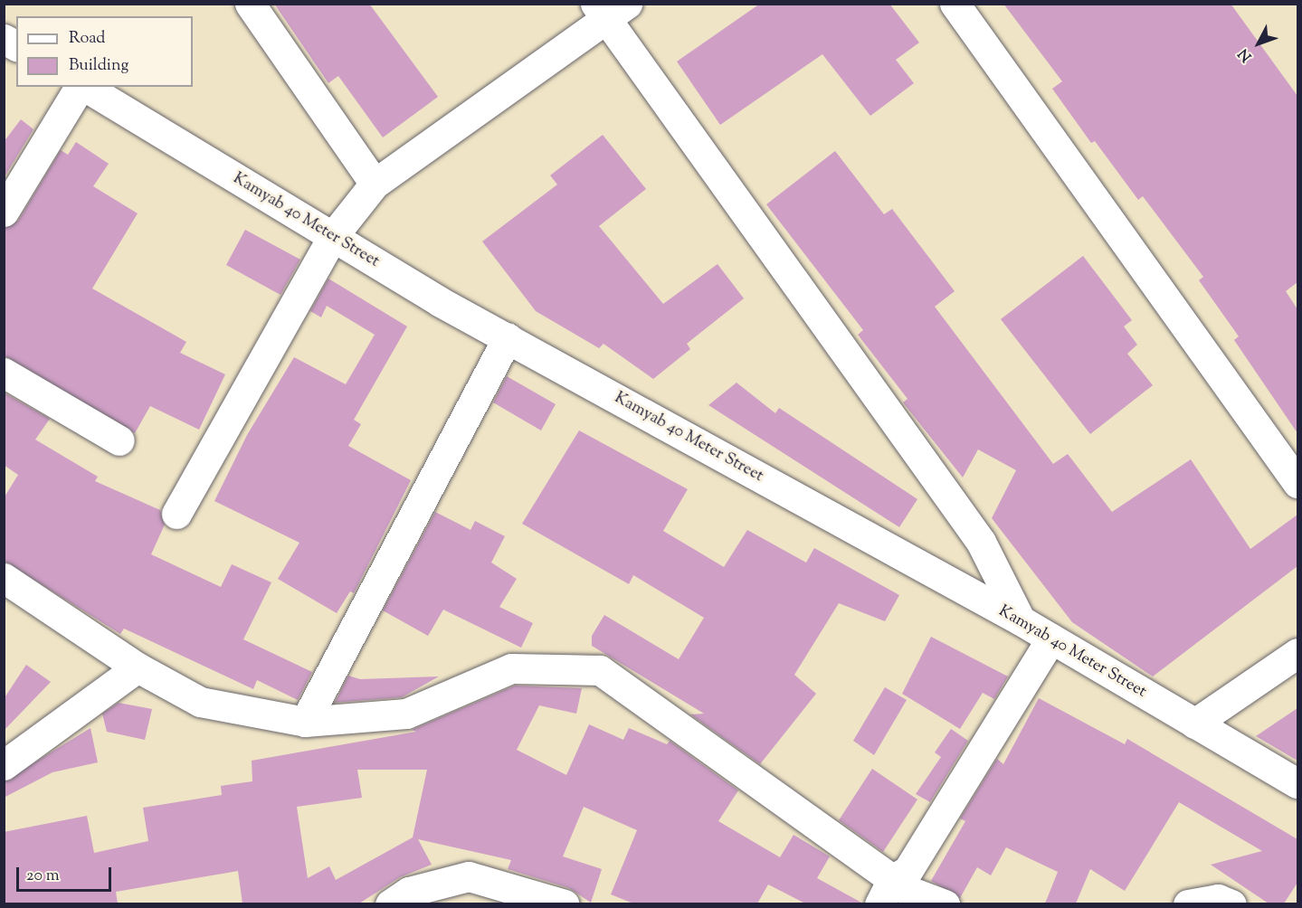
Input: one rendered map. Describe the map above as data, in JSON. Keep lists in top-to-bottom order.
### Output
{
  "streets": {
    "street": ["Kamyab 40 Meter Street"]
  },
  "legend": ["Road", "Building"],
  "scale_bar": "20 m",
  "north": "bottom left"
}
